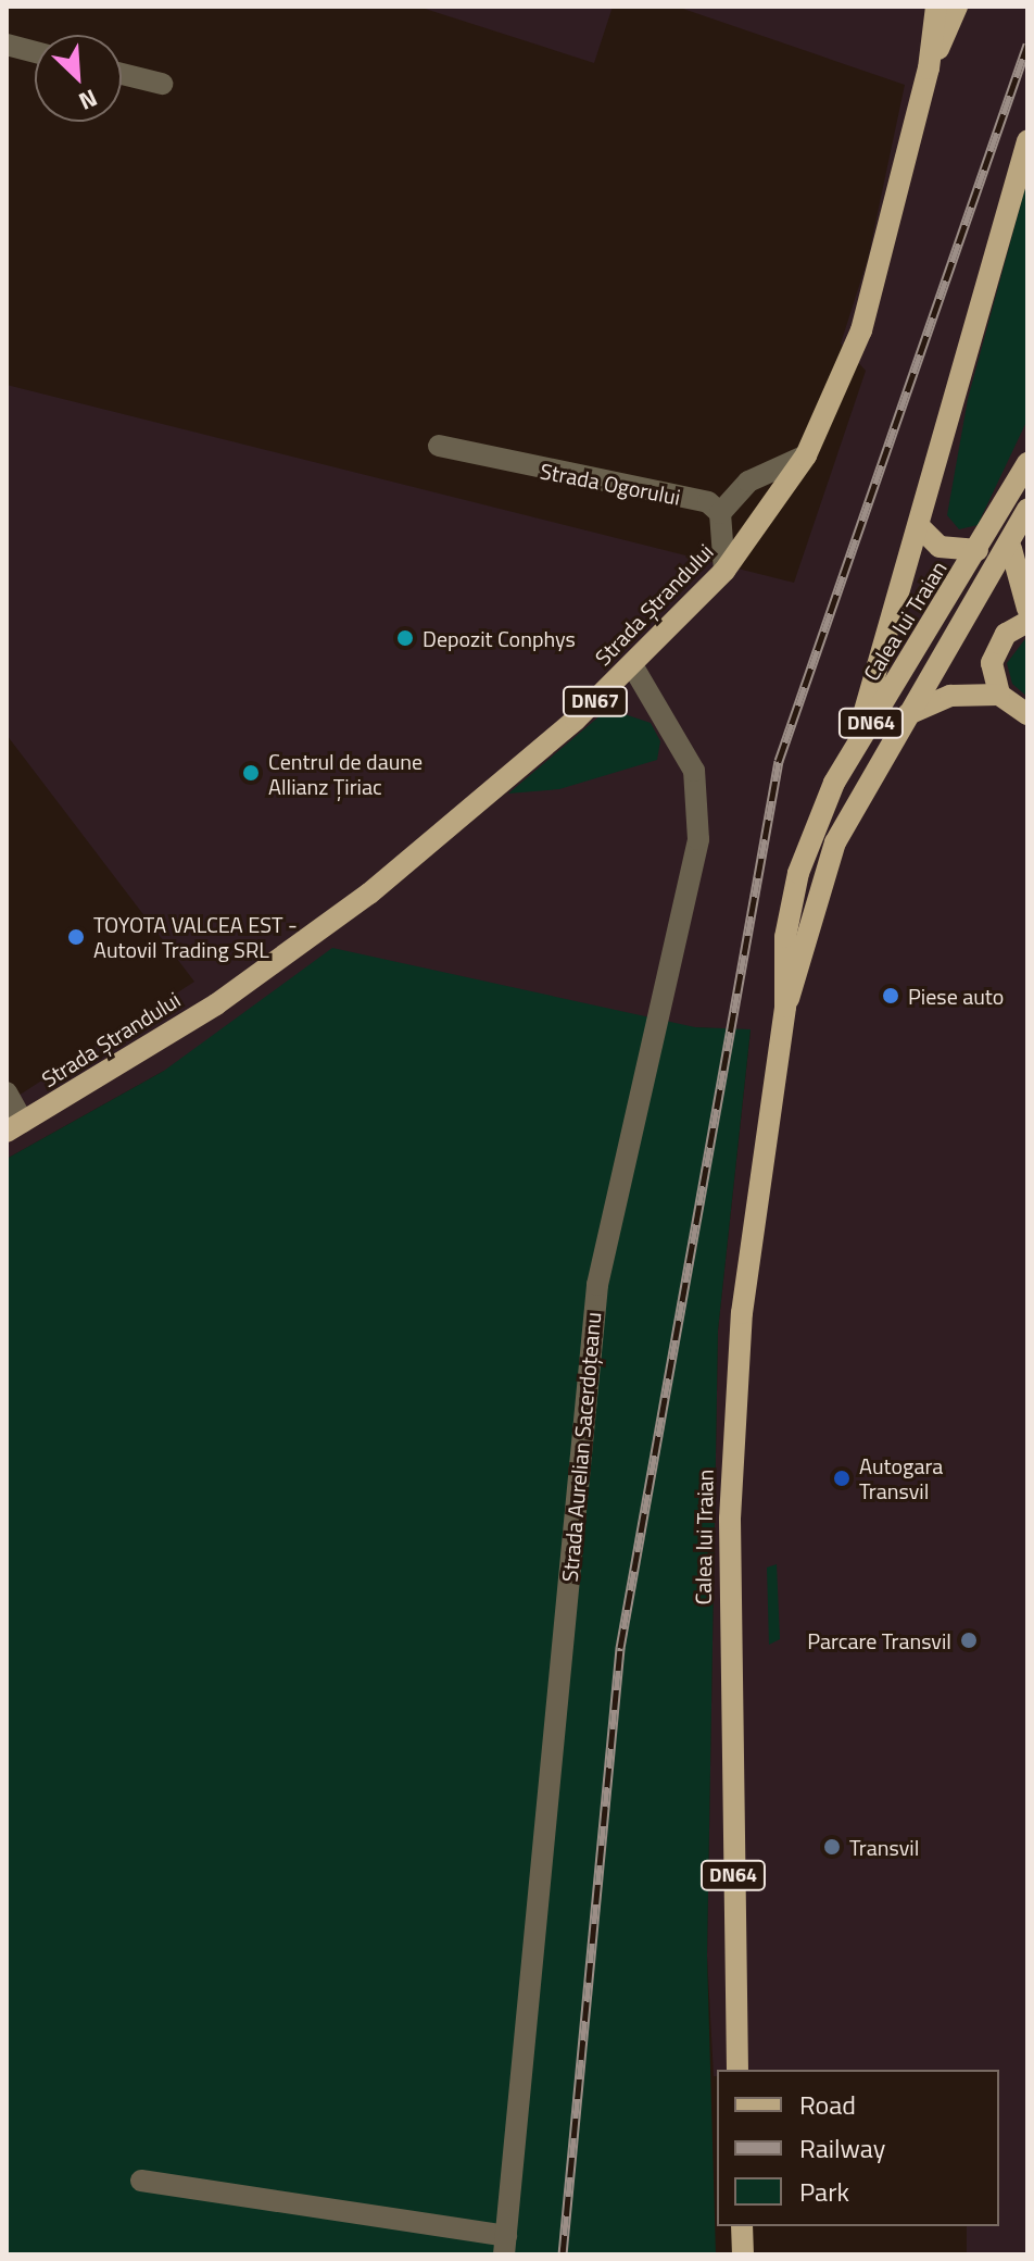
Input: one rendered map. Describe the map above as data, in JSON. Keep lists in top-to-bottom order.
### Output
{
  "streets": {
    "main road": [
      "Strada Ștrandului",
      "Calea lui Traian",
      "DN67",
      "DN64"
    ],
    "street": ["Strada Ogorului", "Strada Aurelian Sacerdoțeanu"]
  },
  "crossings": [
    ["Strada Ștrandului", "DN67"],
    ["Strada Ștrandului", "Strada Aurelian Sacerdoțeanu"]
  ],
  "places": [
    "Depozit Conphys",
    "Centrul de daune Allianz Țiriac",
    "TOYOTA VALCEA EST - Autovil Trading SRL",
    "Piese auto",
    "Autogara Transvil",
    "Parcare Transvil",
    "Transvil"
  ],
  "legend": ["Road", "Railway", "Park"],
  "north": "bottom right"
}
